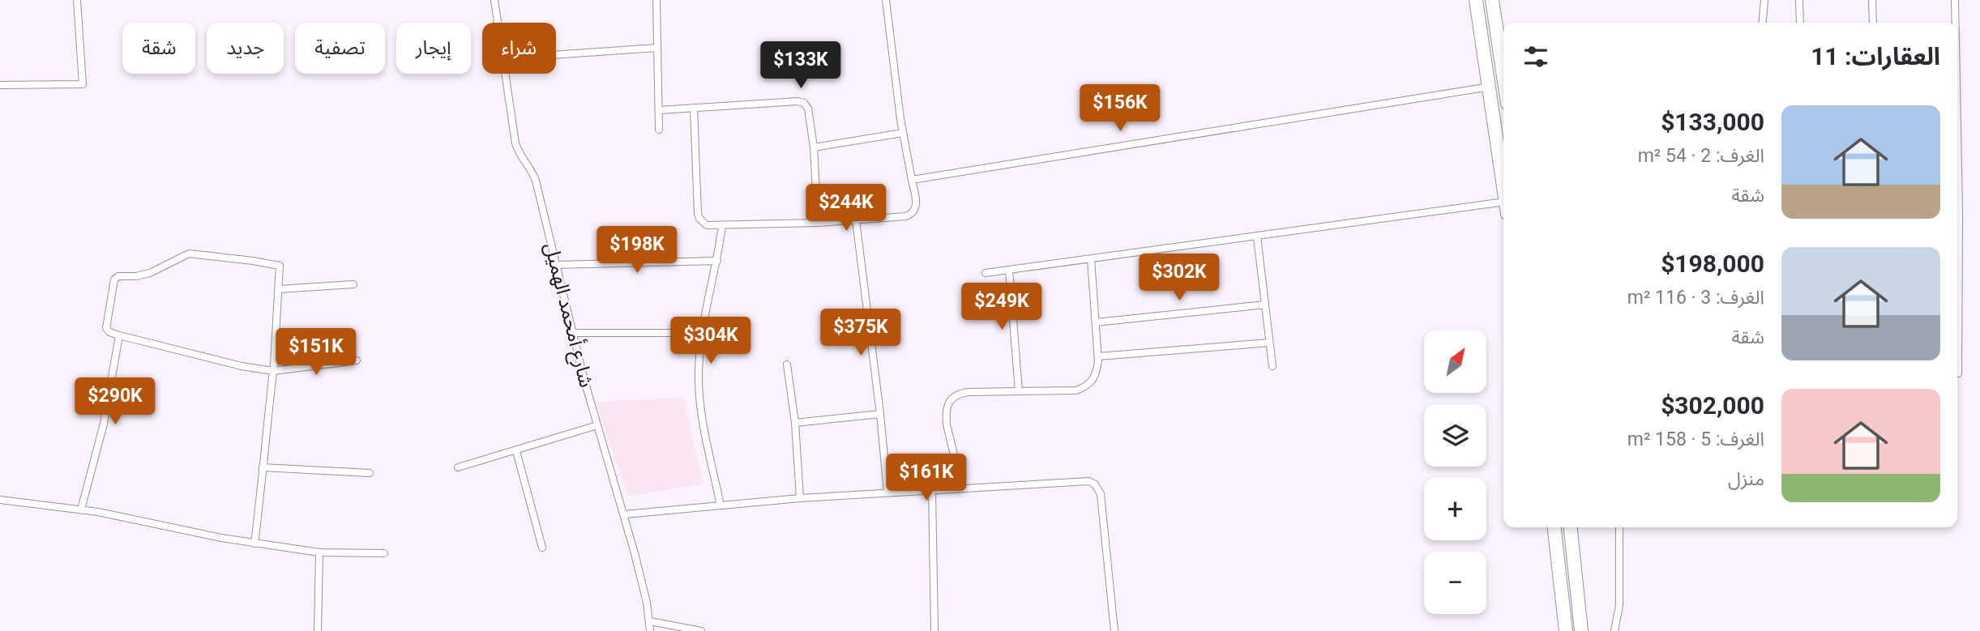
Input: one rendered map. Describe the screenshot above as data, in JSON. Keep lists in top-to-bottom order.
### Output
{
  "streets": {
    "street": ["شارع أمحمد الهميل"]
  },
  "north": "top right",
  "page": {
    "chip": [
      "شراء",
      "إيجار",
      "تصفية",
      "جديد",
      "شقة"
    ],
    "heading": "العقارات: 11",
    "price": [
      "$133K",
      "$156K",
      "$244K",
      "$198K",
      "$302K",
      "$249K",
      "$375K",
      "$304K",
      "$151K",
      "$290K",
      "$161K"
    ],
    "list": [
      {
        "name": "$133,000",
        "note": "الغرف: 2 · 54 m² · شقة"
      },
      {
        "name": "$198,000",
        "note": "الغرف: 3 · 116 m² · شقة"
      },
      {
        "name": "$302,000",
        "note": "الغرف: 5 · 158 m² · منزل"
      }
    ],
    "map_buttons": ["+", "−"]
  }
}
